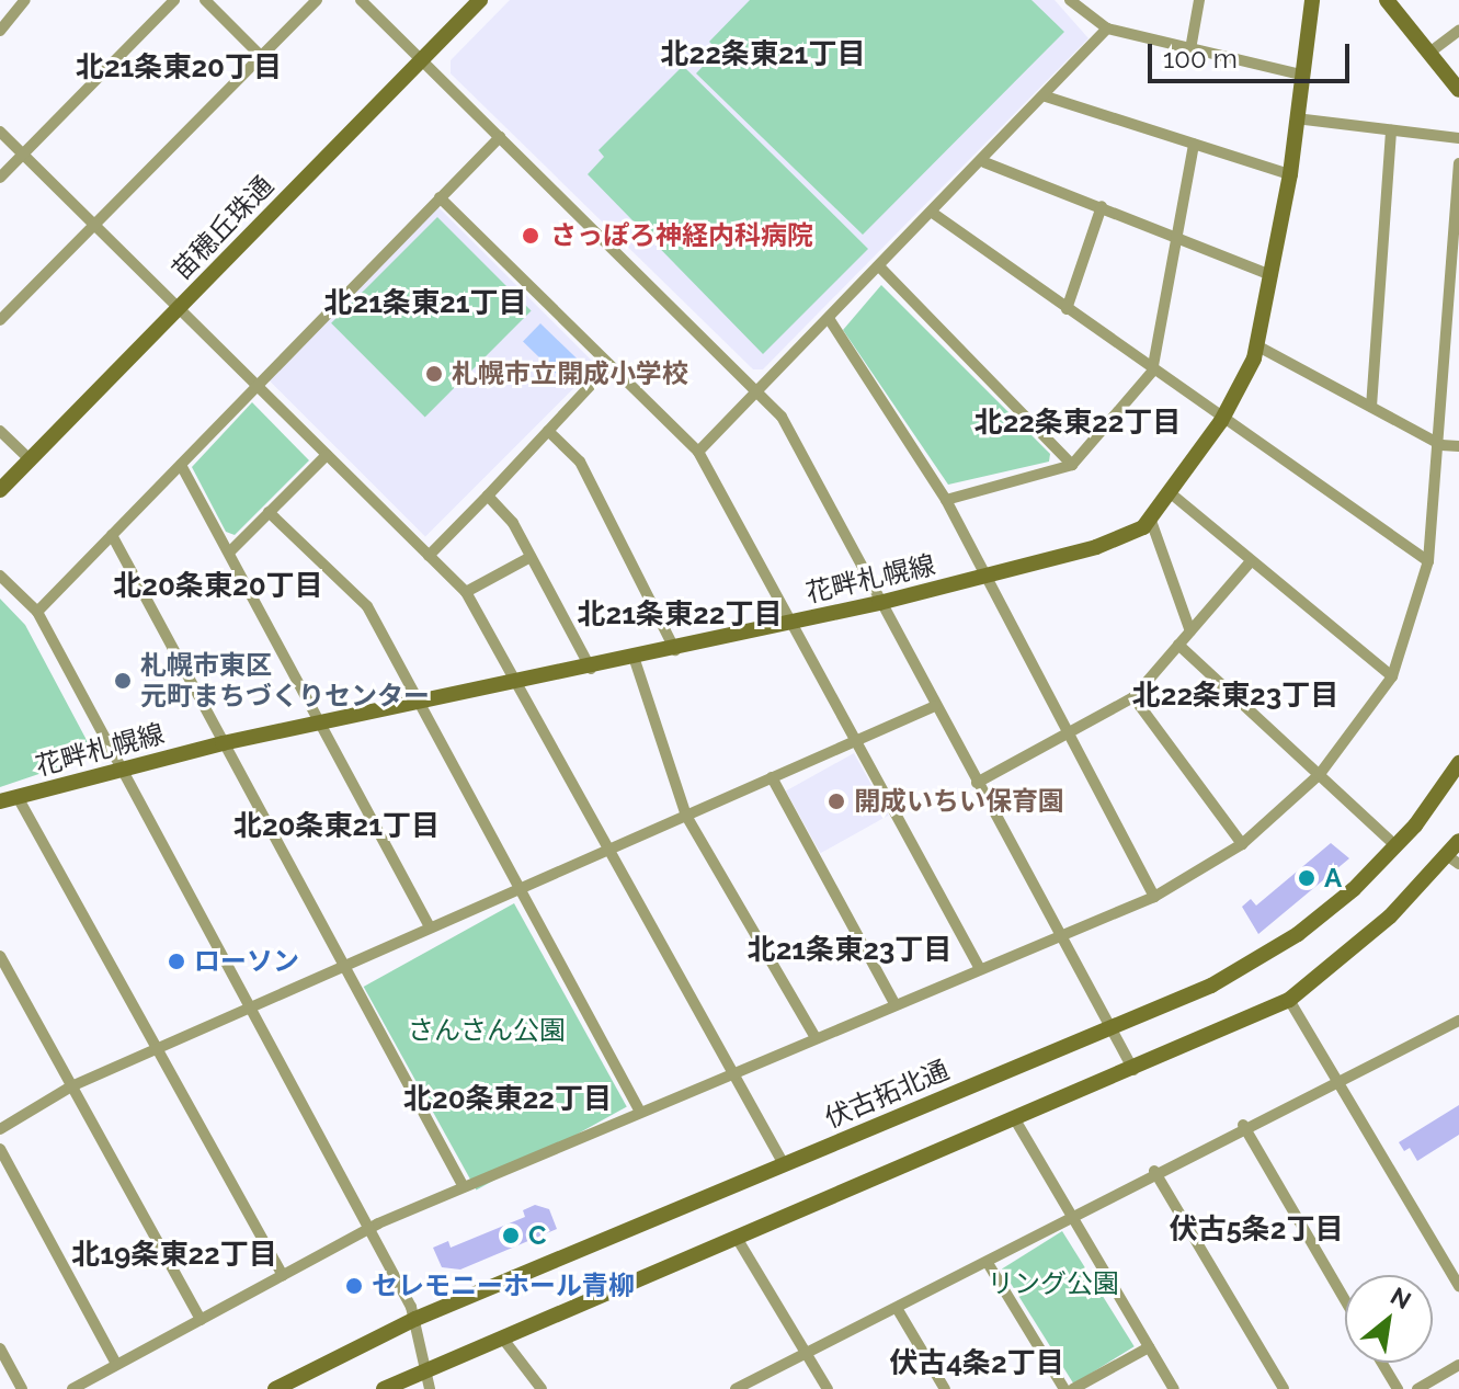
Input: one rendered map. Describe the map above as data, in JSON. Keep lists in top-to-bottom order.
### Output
{
  "streets": {
    "street": ["苗穂丘珠通", "花畔札幌線", "伏古拓北通"]
  },
  "districts": [
    "北22条東21丁目",
    "北21条東20丁目",
    "北21条東21丁目",
    "北22条東22丁目",
    "北20条東20丁目",
    "北21条東22丁目",
    "北22条東23丁目",
    "北20条東21丁目",
    "北21条東23丁目",
    "北20条東22丁目",
    "伏古5条2丁目",
    "北19条東22丁目",
    "伏古4条2丁目"
  ],
  "parks": ["さんさん公園", "リング公園"],
  "places": [
    "さっぽろ神経内科病院",
    "札幌市立開成小学校",
    "札幌市東区 元町まちづくりセンター",
    "開成いちい保育園",
    "A",
    "ローソン",
    "C",
    "セレモニーホール青柳"
  ],
  "scale_bar": "100 m",
  "north": "top right"
}
